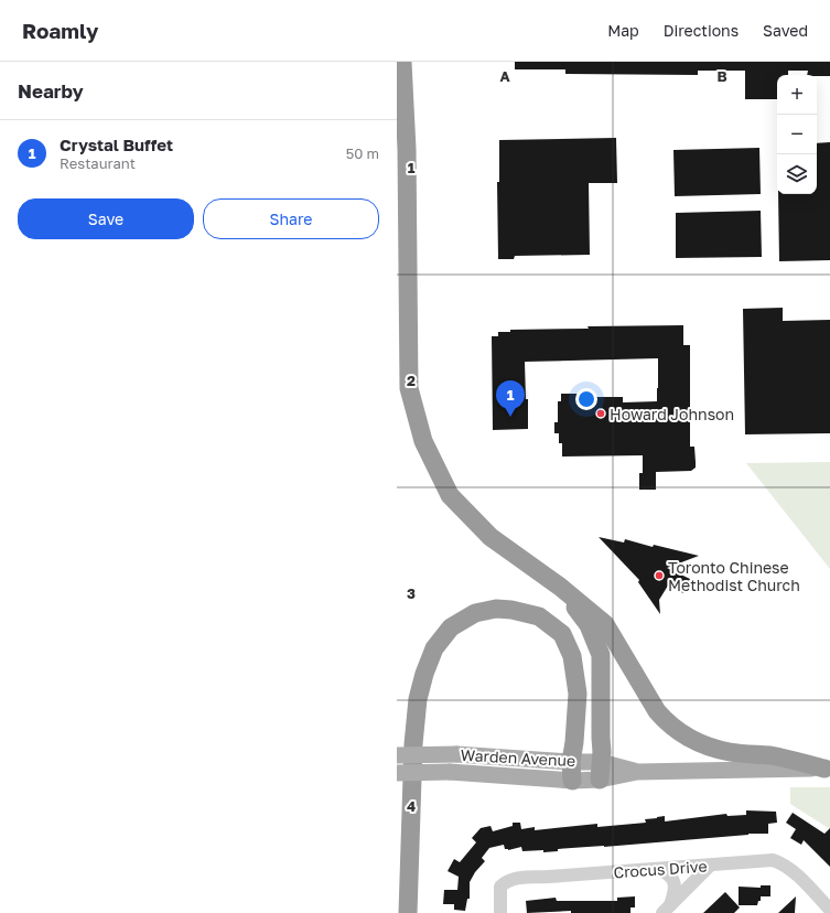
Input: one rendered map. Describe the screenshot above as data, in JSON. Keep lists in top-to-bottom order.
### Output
{
  "streets": {
    "main road": ["Warden Avenue"],
    "street": ["Crocus Drive"]
  },
  "places": ["Howard Johnson", "Toronto Chinese Methodist Church"],
  "page": {
    "header": "Roamly",
    "nav": ["Map", "Directions", "Saved"],
    "heading": "Nearby",
    "map_buttons": ["+", "−"],
    "list": [
      {
        "mark": "1",
        "name": "Crystal Buffet",
        "note": "Restaurant",
        "value": "50 m"
      }
    ],
    "buttons": ["Save", "Share"],
    "pins": "1"
  },
  "grid": {
    "columns": ["A", "B"],
    "rows": [
      "1",
      "2",
      "3",
      "4"
    ]
  }
}
